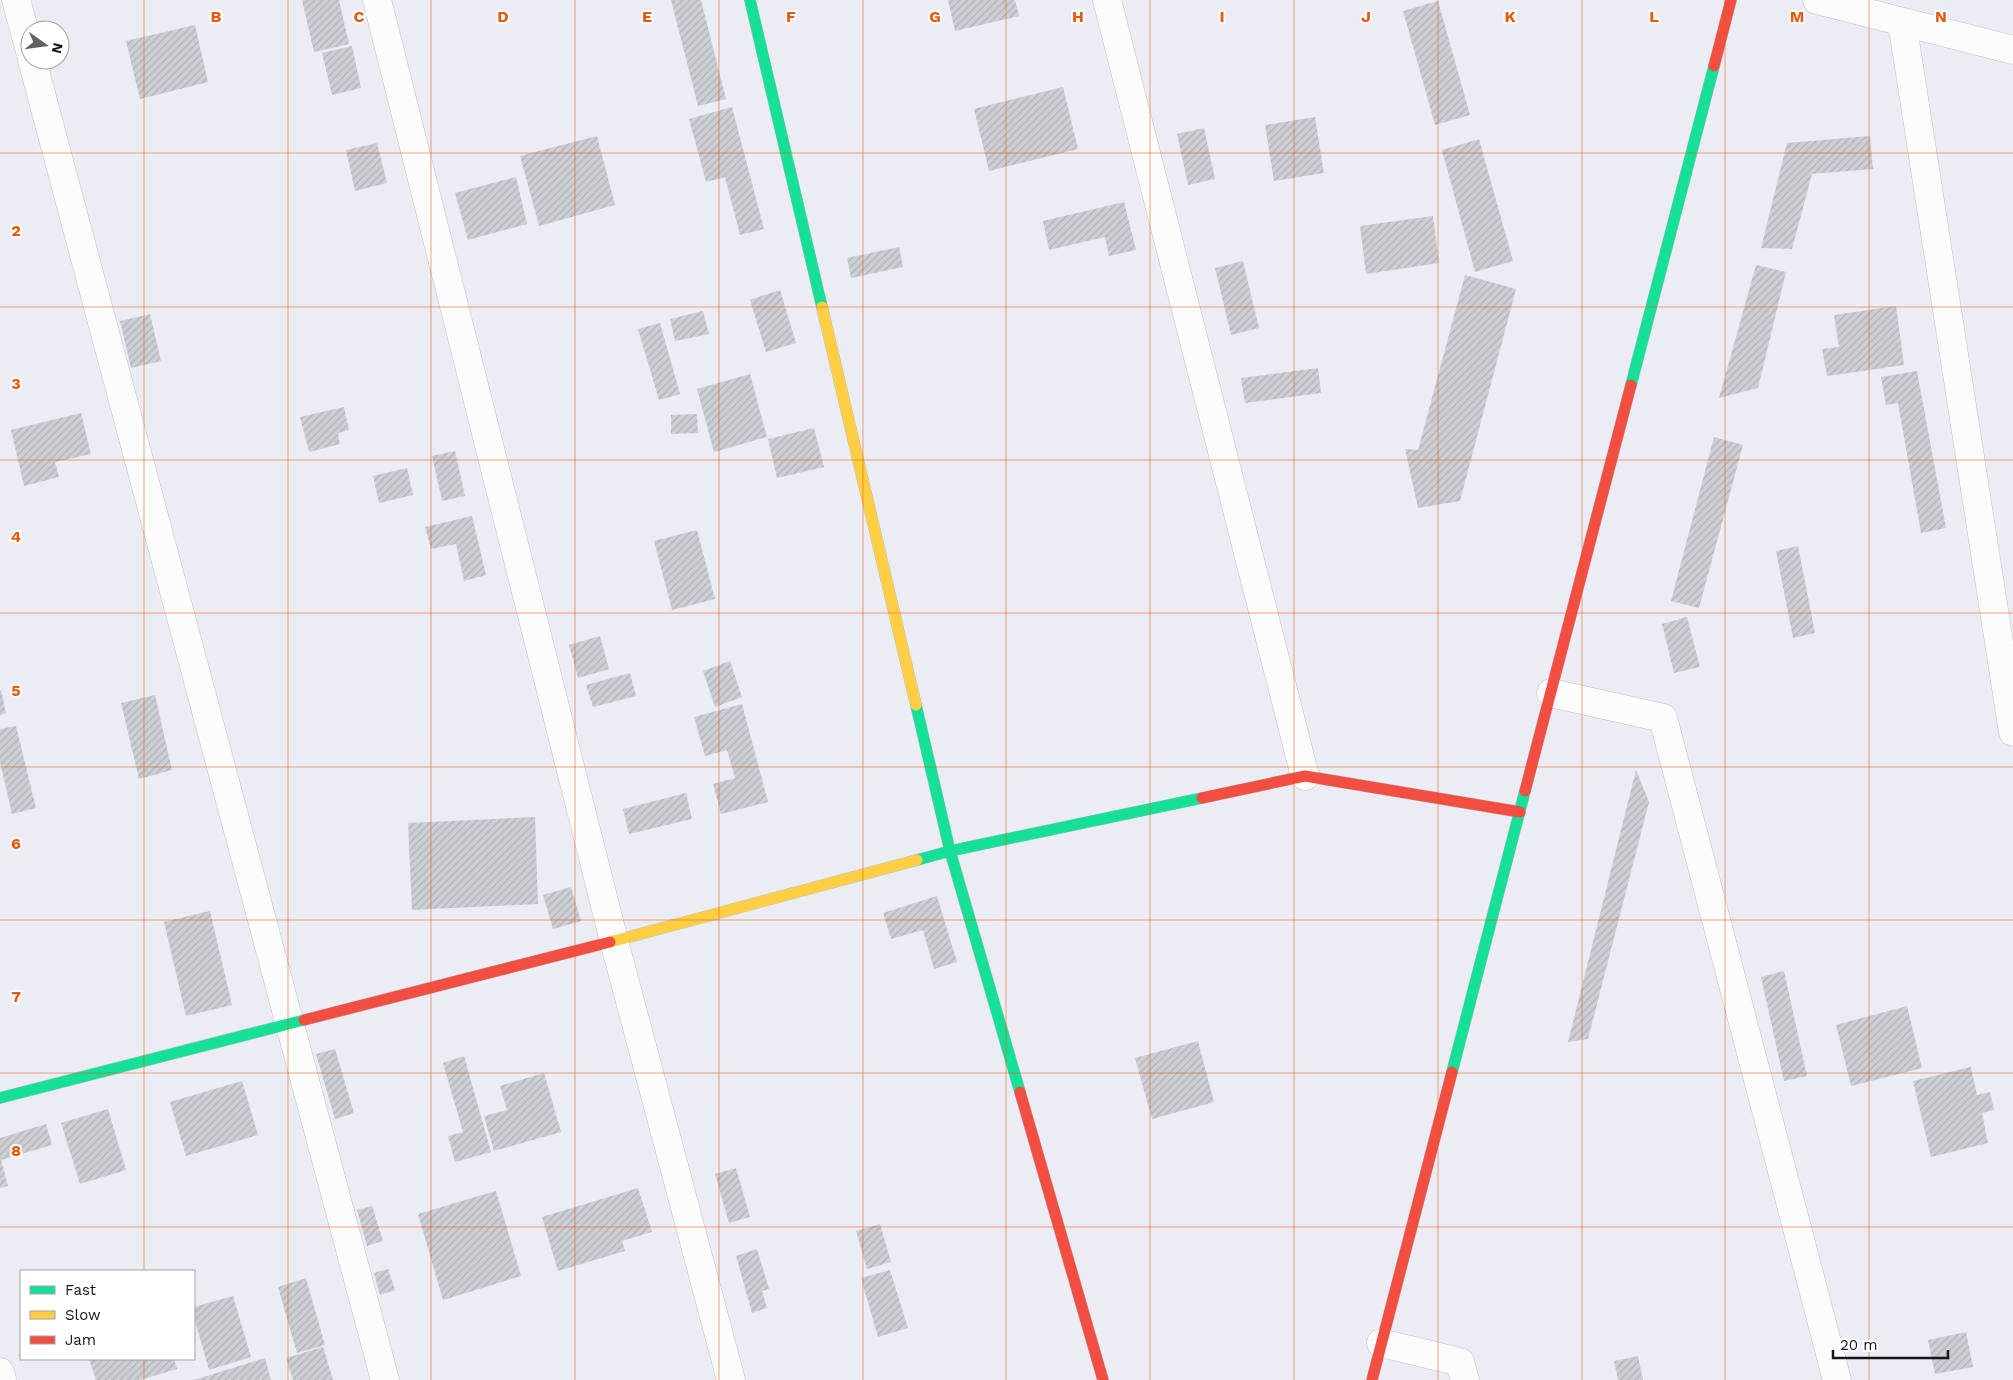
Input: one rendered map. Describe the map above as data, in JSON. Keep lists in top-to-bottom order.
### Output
{
  "legend": ["Fast", "Slow", "Jam"],
  "scale_bar": "20 m",
  "north": "right",
  "grid": {
    "columns": [
      "B",
      "C",
      "D",
      "E",
      "F",
      "G",
      "H",
      "I",
      "J",
      "K",
      "L",
      "M",
      "N"
    ],
    "rows": [
      "2",
      "3",
      "4",
      "5",
      "6",
      "7",
      "8"
    ]
  }
}
